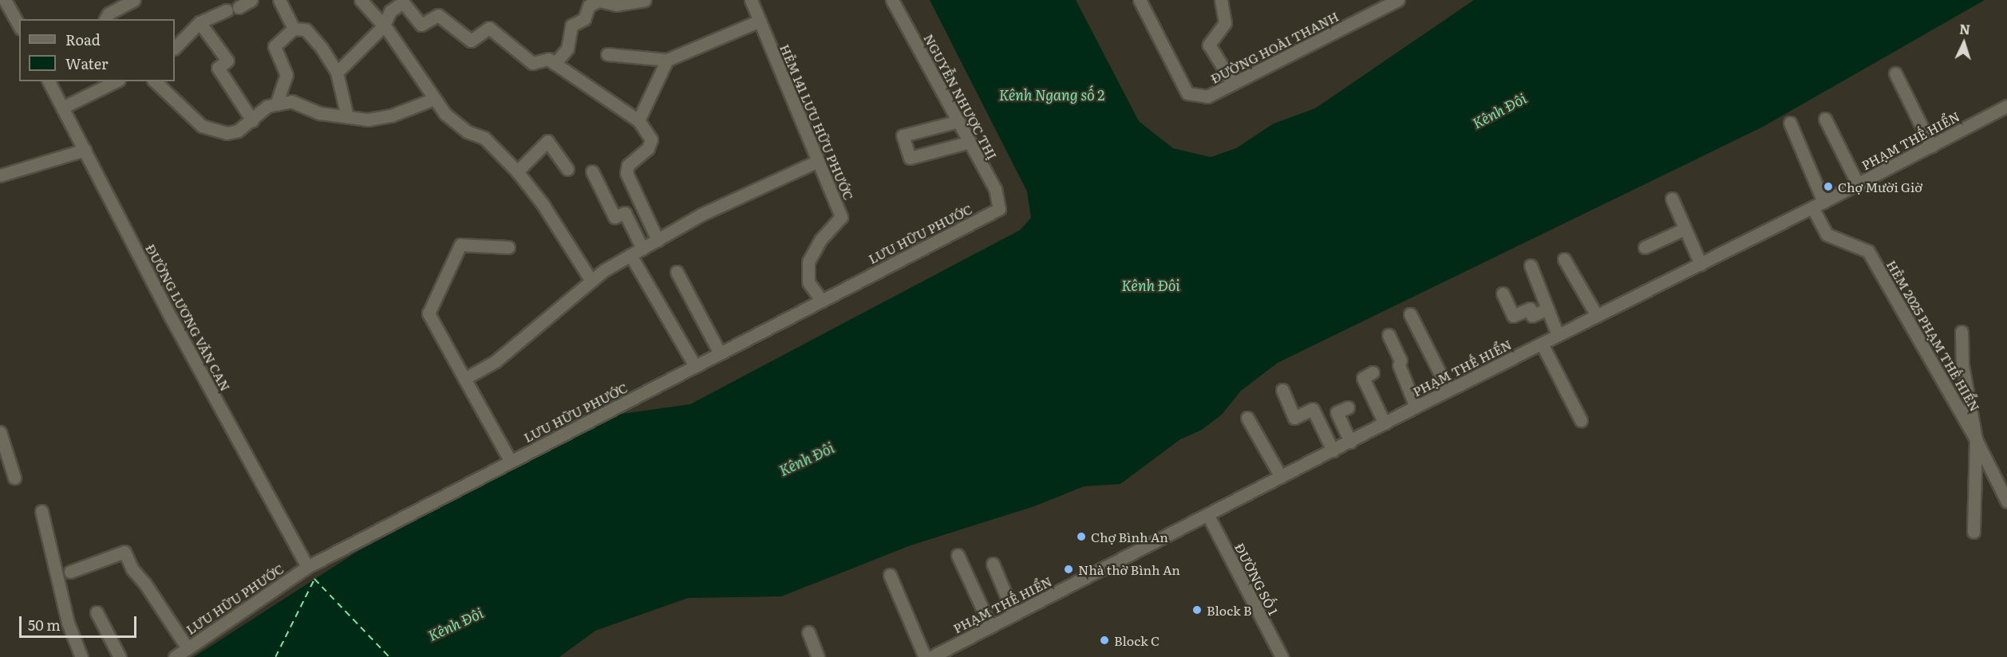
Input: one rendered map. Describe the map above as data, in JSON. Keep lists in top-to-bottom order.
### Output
{
  "streets": {
    "street": [
      "ĐƯỜNG HOÀI THANH",
      "NGUYỄN NHƯỢC THỊ",
      "HẺM 141 LƯU HỮU PHƯỚC",
      "PHẠM THẾ HIỂN",
      "LƯU HỮU PHƯỚC",
      "ĐƯỜNG LƯƠNG VĂN CAN",
      "HẺM 2025 PHẠM THẾ HIỂN",
      "ĐƯỜNG SỐ 1"
    ]
  },
  "crossings": [
    ["NGUYỄN NHƯỢC THỊ", "LƯU HỮU PHƯỚC"],
    ["HẺM 141 LƯU HỮU PHƯỚC", "LƯU HỮU PHƯỚC"],
    ["PHẠM THẾ HIỂN", "HẺM 2025 PHẠM THẾ HIỂN"],
    ["PHẠM THẾ HIỂN", "ĐƯỜNG SỐ 1"],
    ["LƯU HỮU PHƯỚC", "ĐƯỜNG LƯƠNG VĂN CAN"]
  ],
  "water": ["Kênh Ngang số 2", "Kênh Đôi"],
  "places": [
    "Chợ Mười Giờ",
    "Chợ Bình An",
    "Nhà thờ Bình An",
    "Block B",
    "Block C"
  ],
  "legend": ["Road", "Water"],
  "scale_bar": "50 m",
  "north": "top"
}
